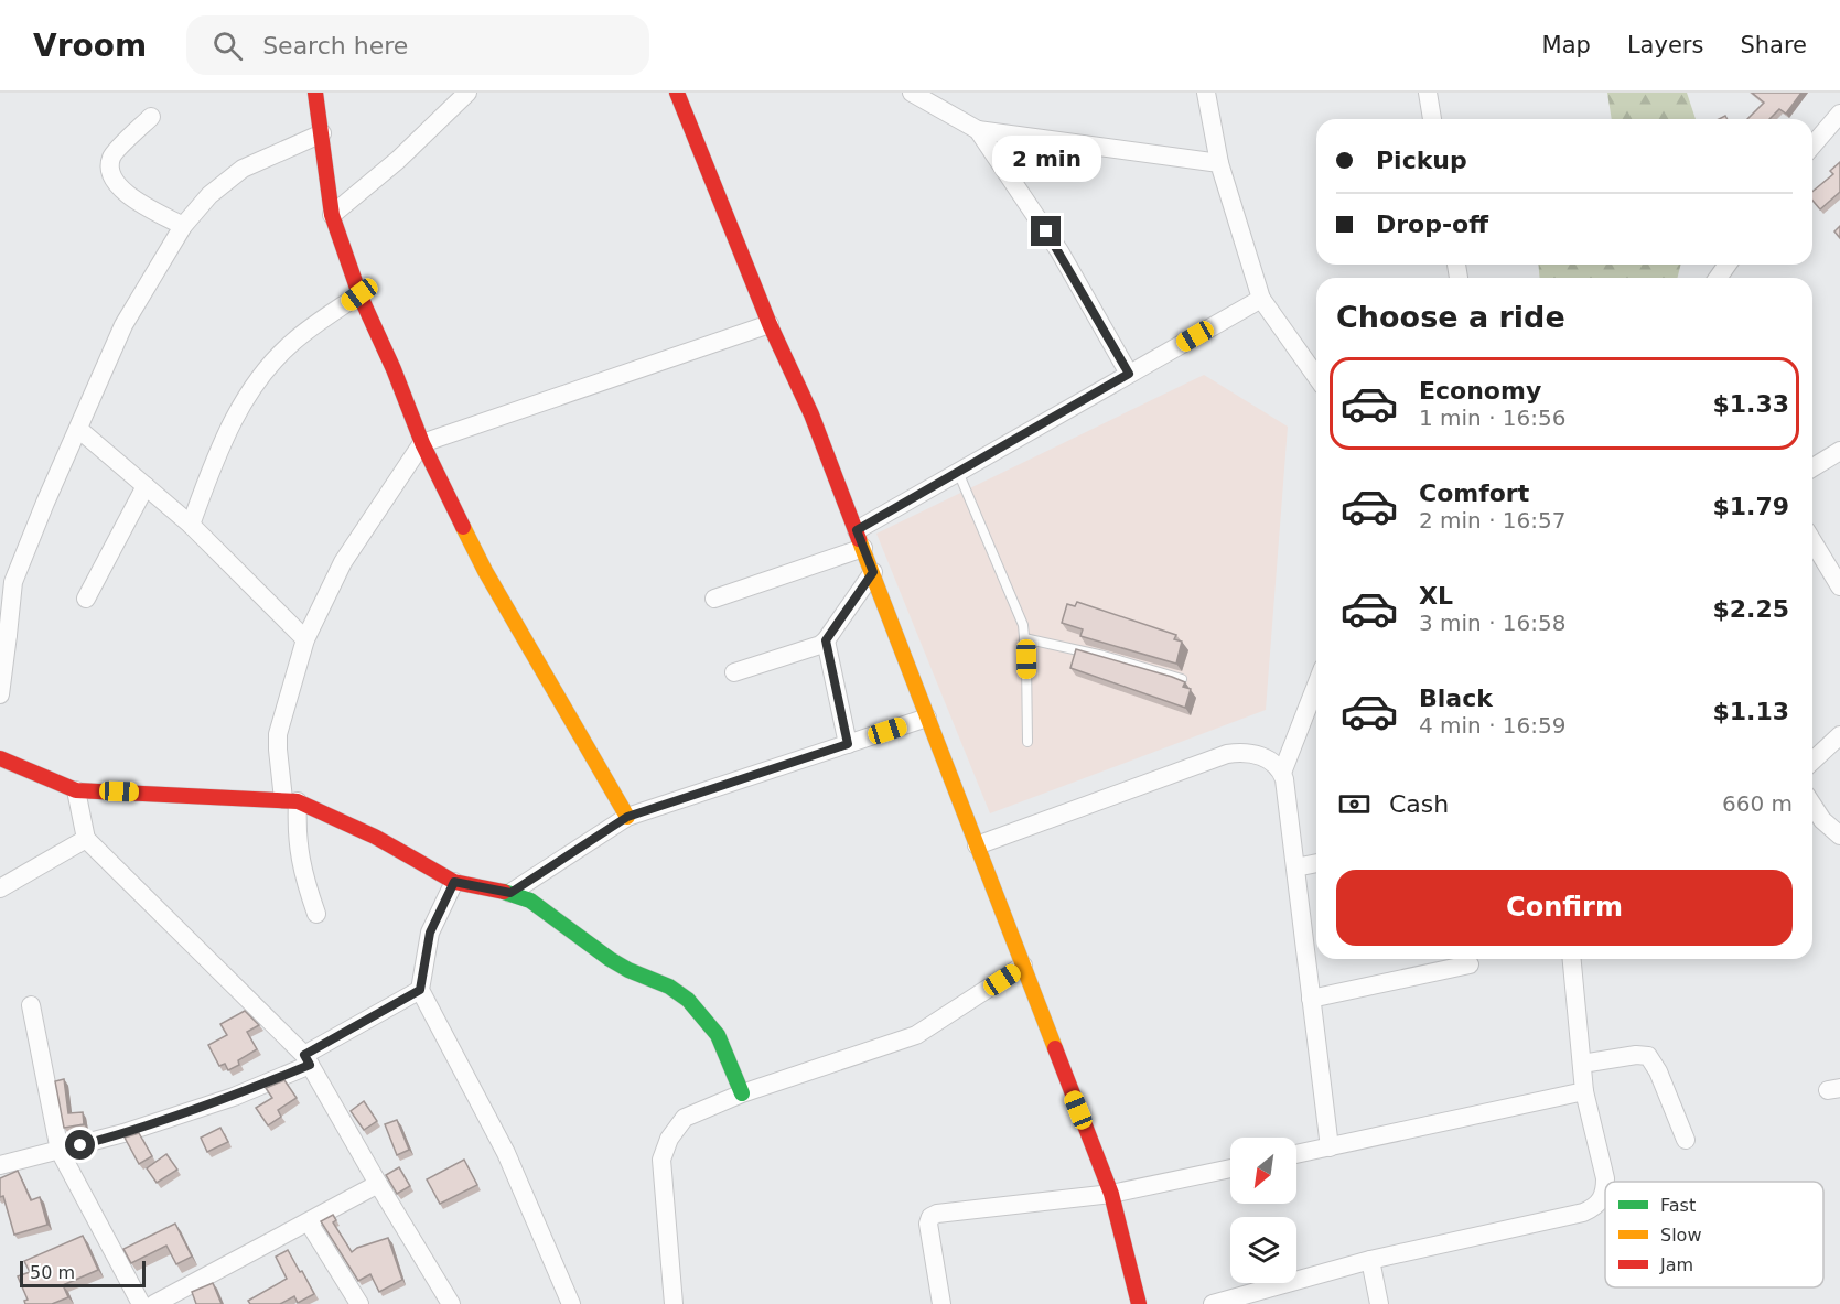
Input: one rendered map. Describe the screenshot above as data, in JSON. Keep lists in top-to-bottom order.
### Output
{
  "legend": ["Fast", "Slow", "Jam"],
  "scale_bar": "50 m",
  "north": "bottom left",
  "page": {
    "header": "Vroom",
    "search": "Search here",
    "nav": ["Map", "Layers", "Share"],
    "banner": ["Pickup", "Drop-off"],
    "bubble": "2 min",
    "heading": "Choose a ride",
    "list": [
      {
        "name": "Economy",
        "note": "1 min · 16:56",
        "value": "$1.33"
      },
      {
        "name": "Comfort",
        "note": "2 min · 16:57",
        "value": "$1.79"
      },
      {
        "name": "XL",
        "note": "3 min · 16:58",
        "value": "$2.25"
      },
      {
        "name": "Black",
        "note": "4 min · 16:59",
        "value": "$1.13"
      }
    ],
    "pay": ["Cash", "660 m"],
    "buttons": "Confirm",
    "scale": "50 m"
  }
}
